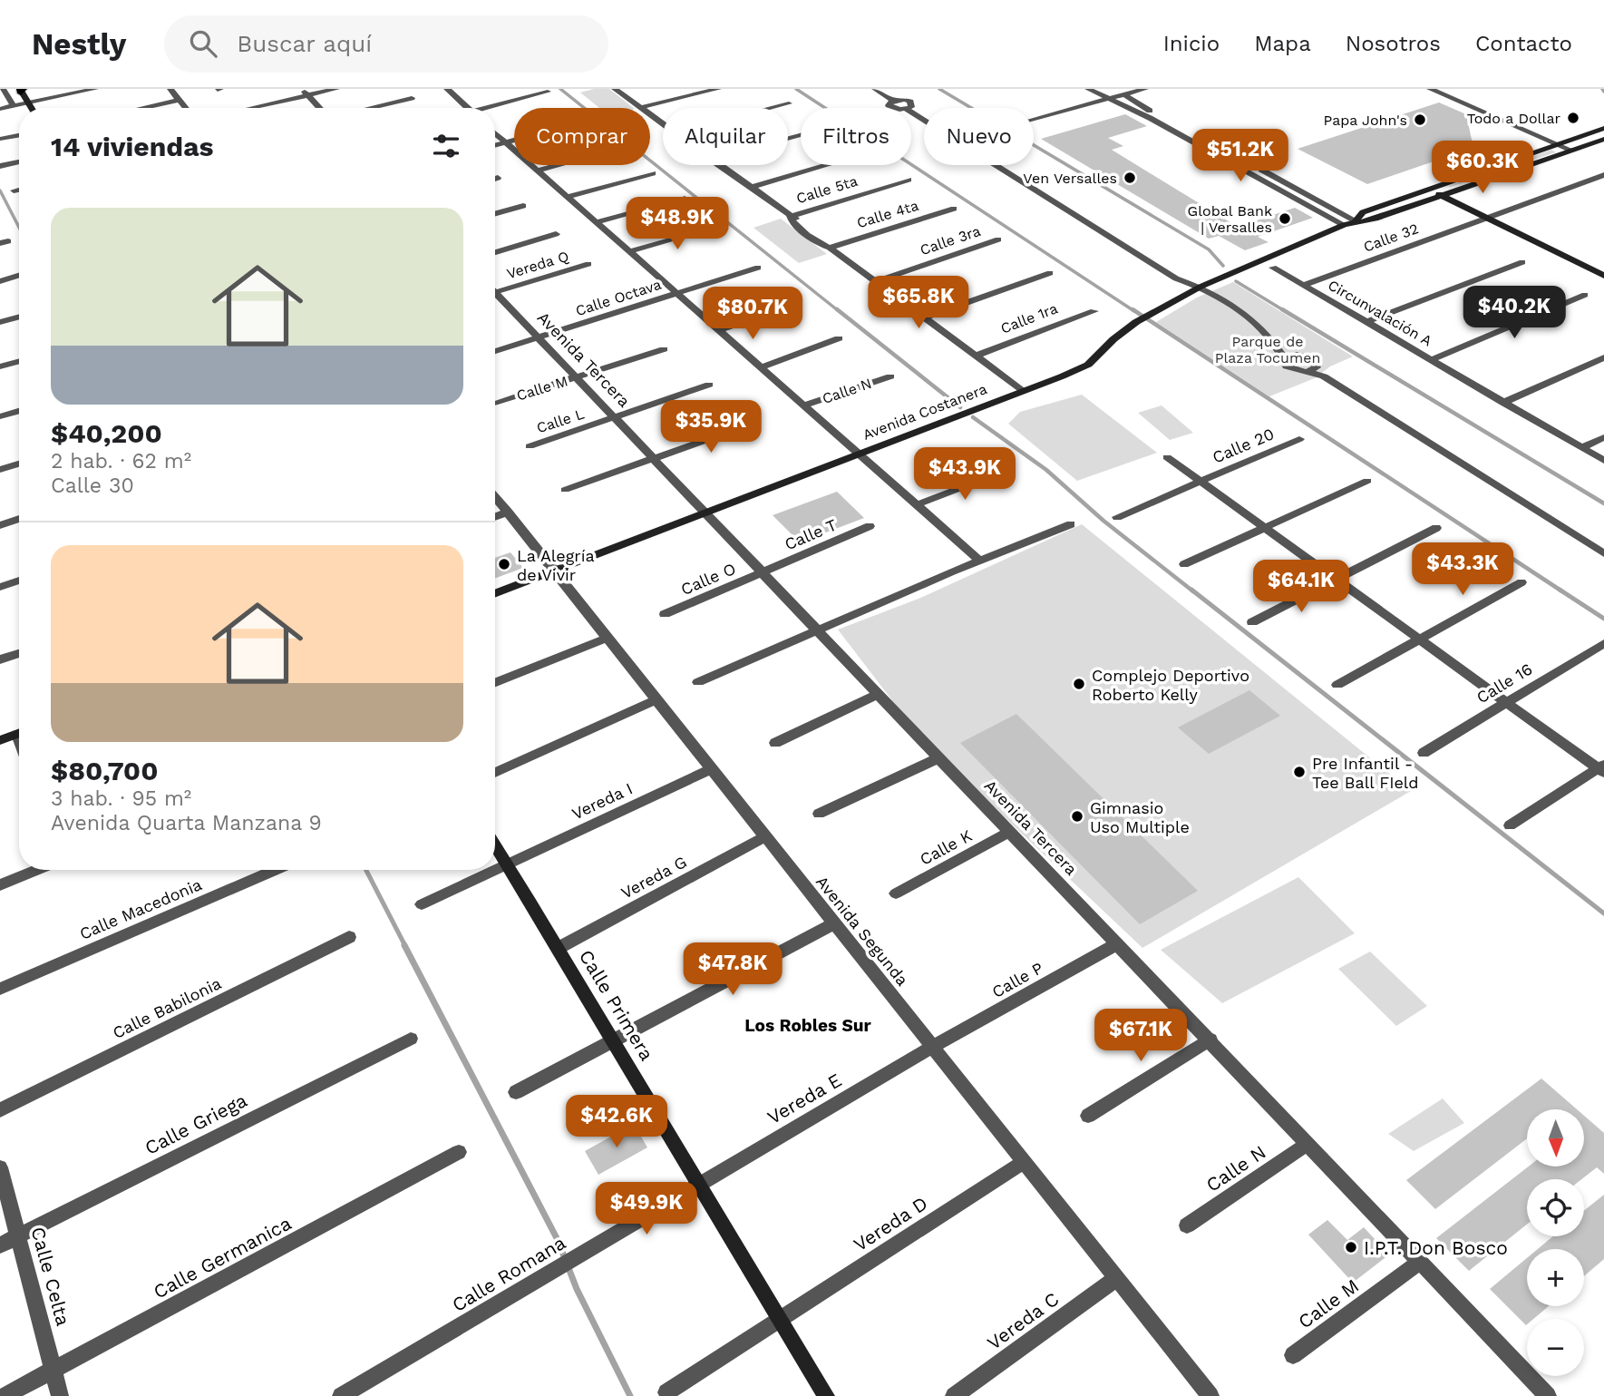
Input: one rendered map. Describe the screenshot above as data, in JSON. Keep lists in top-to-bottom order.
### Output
{
  "streets": {
    "street": [
      "Calle 5ta",
      "Calle 4ta",
      "Calle 32",
      "Calle 3ra",
      "Vereda Q",
      "Calle Octava",
      "Circunvalación A",
      "Calle 1ra",
      "Avenida Tercera",
      "Calle M",
      "Calle N",
      "Avenida Costanera",
      "Calle L",
      "Calle 20",
      "Calle T",
      "Calle O",
      "Calle 16",
      "Vereda I",
      "Calle K",
      "Vereda G",
      "Calle Macedonia",
      "Avenida Segunda",
      "Calle P",
      "Calle Primera",
      "Calle Babilonia",
      "Vereda E",
      "Calle Griega",
      "Vereda D",
      "Calle Germanica",
      "Calle Romana",
      "Calle Celta",
      "Vereda C"
    ]
  },
  "crossings": [
    ["Calle 32", "Circunvalación A"],
    ["Calle Octava", "Avenida Tercera"],
    ["Avenida Tercera", "Calle M"],
    ["Avenida Tercera", "Calle N"],
    ["Avenida Tercera", "Avenida Costanera"],
    ["Avenida Tercera", "Calle L"],
    ["Avenida Tercera", "Calle T"],
    ["Avenida Tercera", "Calle O"],
    ["Avenida Tercera", "Calle K"],
    ["Avenida Tercera", "Calle P"],
    ["Avenida Costanera", "Avenida Segunda"],
    ["Calle T", "Calle O"],
    ["Vereda I", "Avenida Segunda"],
    ["Vereda I", "Calle Primera"],
    ["Vereda G", "Avenida Segunda"],
    ["Vereda G", "Calle Primera"],
    ["Avenida Segunda", "Calle P"],
    ["Avenida Segunda", "Vereda E"],
    ["Avenida Segunda", "Vereda D"],
    ["Avenida Segunda", "Vereda C"],
    ["Calle P", "Vereda E"],
    ["Calle Primera", "Vereda E"],
    ["Calle Primera", "Vereda D"],
    ["Calle Primera", "Calle Romana"],
    ["Vereda E", "Calle Romana"],
    ["Calle Griega", "Calle Celta"],
    ["Calle Germanica", "Calle Celta"]
  ],
  "districts": ["Los Robles Sur"],
  "parks": ["Parque de Plaza Tocumen"],
  "places": [
    "Todo a Dollar",
    "Papa John's",
    "Ven Versalles",
    "Global Bank | Versalles",
    "La Alegría de Vivir",
    "Complejo Deportivo Roberto Kelly",
    "Pre Infantil - Tee Ball FIeld",
    "Gimnasio Uso Multiple",
    "I.P.T. Don Bosco"
  ],
  "north": "bottom",
  "page": {
    "header": "Nestly",
    "search": "Buscar aquí",
    "nav": [
      "Inicio",
      "Mapa",
      "Nosotros",
      "Contacto"
    ],
    "chip": [
      "Comprar",
      "Alquilar",
      "Filtros",
      "Nuevo"
    ],
    "heading": "14 viviendas",
    "price": [
      "$51.2K",
      "$60.3K",
      "$48.9K",
      "$65.8K",
      "$40.2K",
      "$80.7K",
      "$35.9K",
      "$43.9K",
      "$43.3K",
      "$64.1K",
      "$47.8K",
      "$67.1K",
      "$42.6K",
      "$49.9K"
    ],
    "list": [
      {
        "name": "$40,200",
        "note": "2 hab. · 62 m² · Calle 30"
      },
      {
        "name": "$80,700",
        "note": "3 hab. · 95 m² · Avenida Quarta Manzana 9"
      }
    ],
    "map_buttons": ["+", "−"]
  }
}
